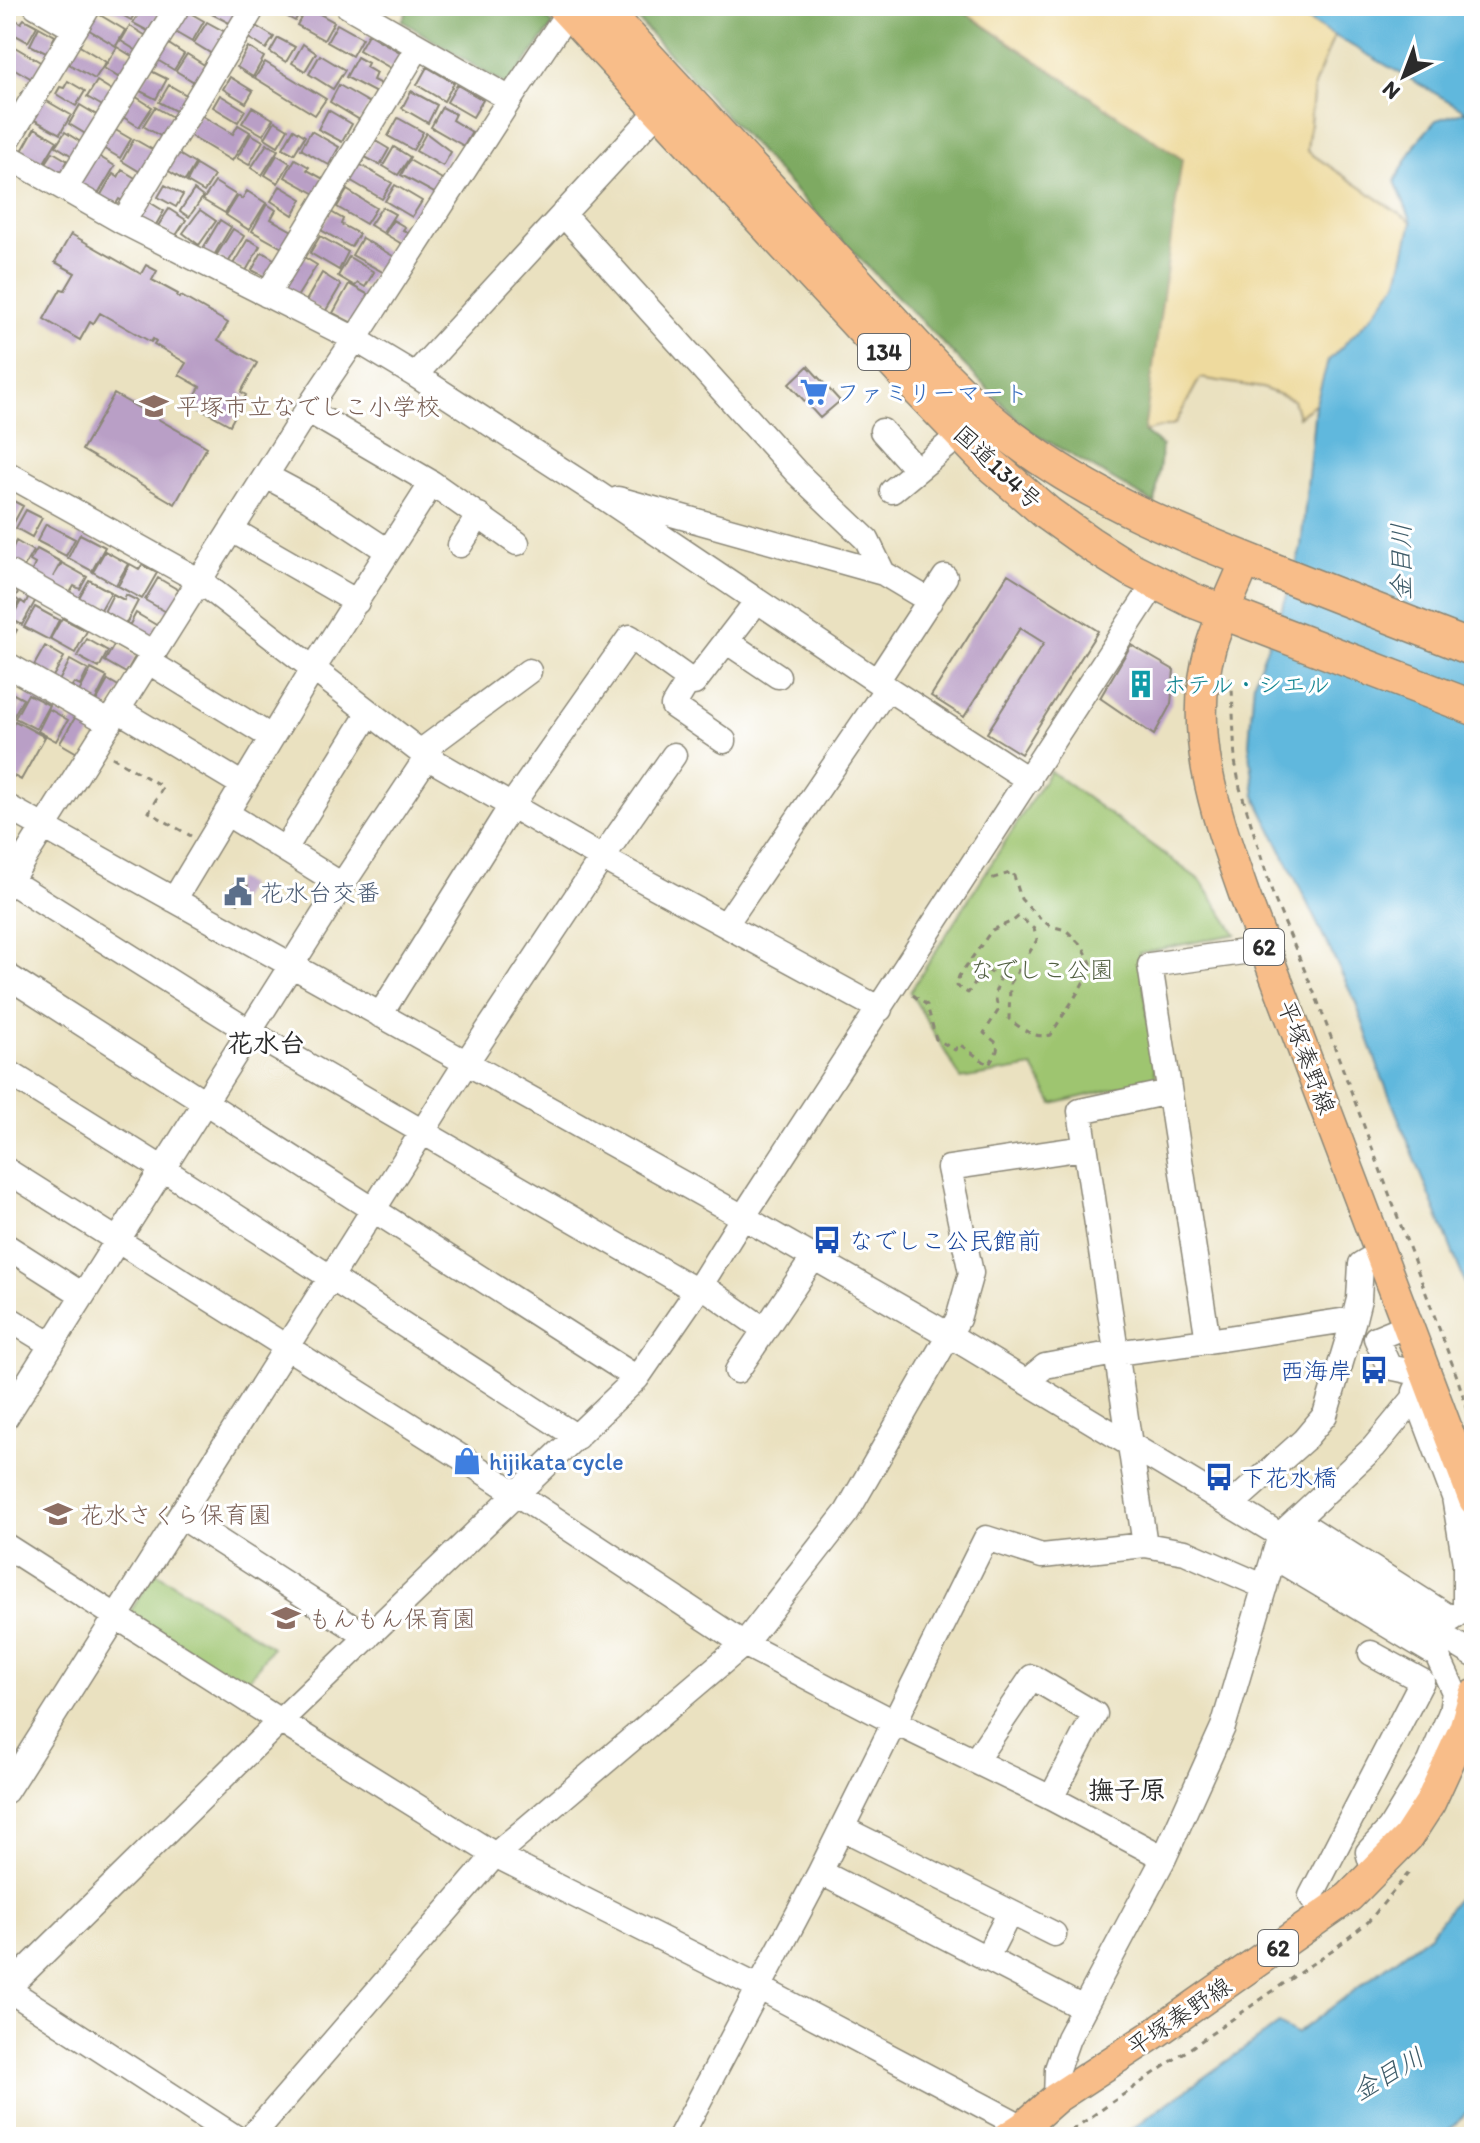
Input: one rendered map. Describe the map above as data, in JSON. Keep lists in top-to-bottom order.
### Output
{
  "streets": {
    "highway": ["134", "国道134号"],
    "main road": ["62", "平塚秦野線"]
  },
  "crossings": [
    ["国道134号", "平塚秦野線"]
  ],
  "districts": ["花水台", "撫子原"],
  "water": ["金目川"],
  "parks": ["なでしこ公園"],
  "places": {
    "supermarket": ["ファミリーマート"],
    "school or university": ["平塚市立なでしこ小学校", "花水さくら保育園", "もんもん保育園"],
    "building": ["ホテル・シエル"],
    "public building": ["花水台交番"],
    "bus stop": ["なでしこ公民館前", "西海岸", "下花水橋"],
    "shop": ["hijikata cycle"]
  },
  "north": "bottom left"
}
